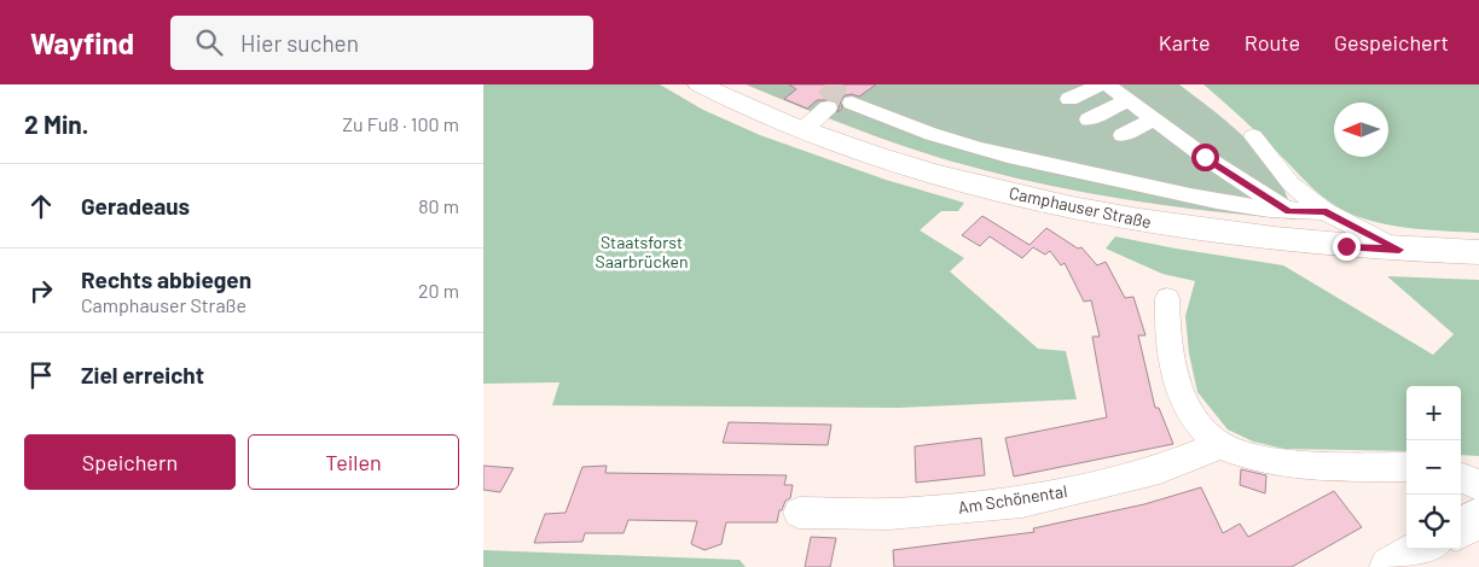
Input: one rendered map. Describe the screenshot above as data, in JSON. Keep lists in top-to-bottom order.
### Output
{
  "streets": {
    "main road": ["Camphauser Straße"],
    "street": ["Am Schönental"]
  },
  "parks": ["Staatsforst Saarbrücken"],
  "north": "left",
  "page": {
    "header": "Wayfind",
    "search": "Hier suchen",
    "nav": ["Karte", "Route", "Gespeichert"],
    "heading": ["2 Min.", "Zu Fuß · 100 m"],
    "list": [
      ["Geradeaus", "80 m"],
      ["Rechts abbiegen", "Camphauser Straße", "20 m"],
      "Ziel erreicht"
    ],
    "map_buttons": ["+", "−"],
    "buttons": ["Speichern", "Teilen"]
  }
}
